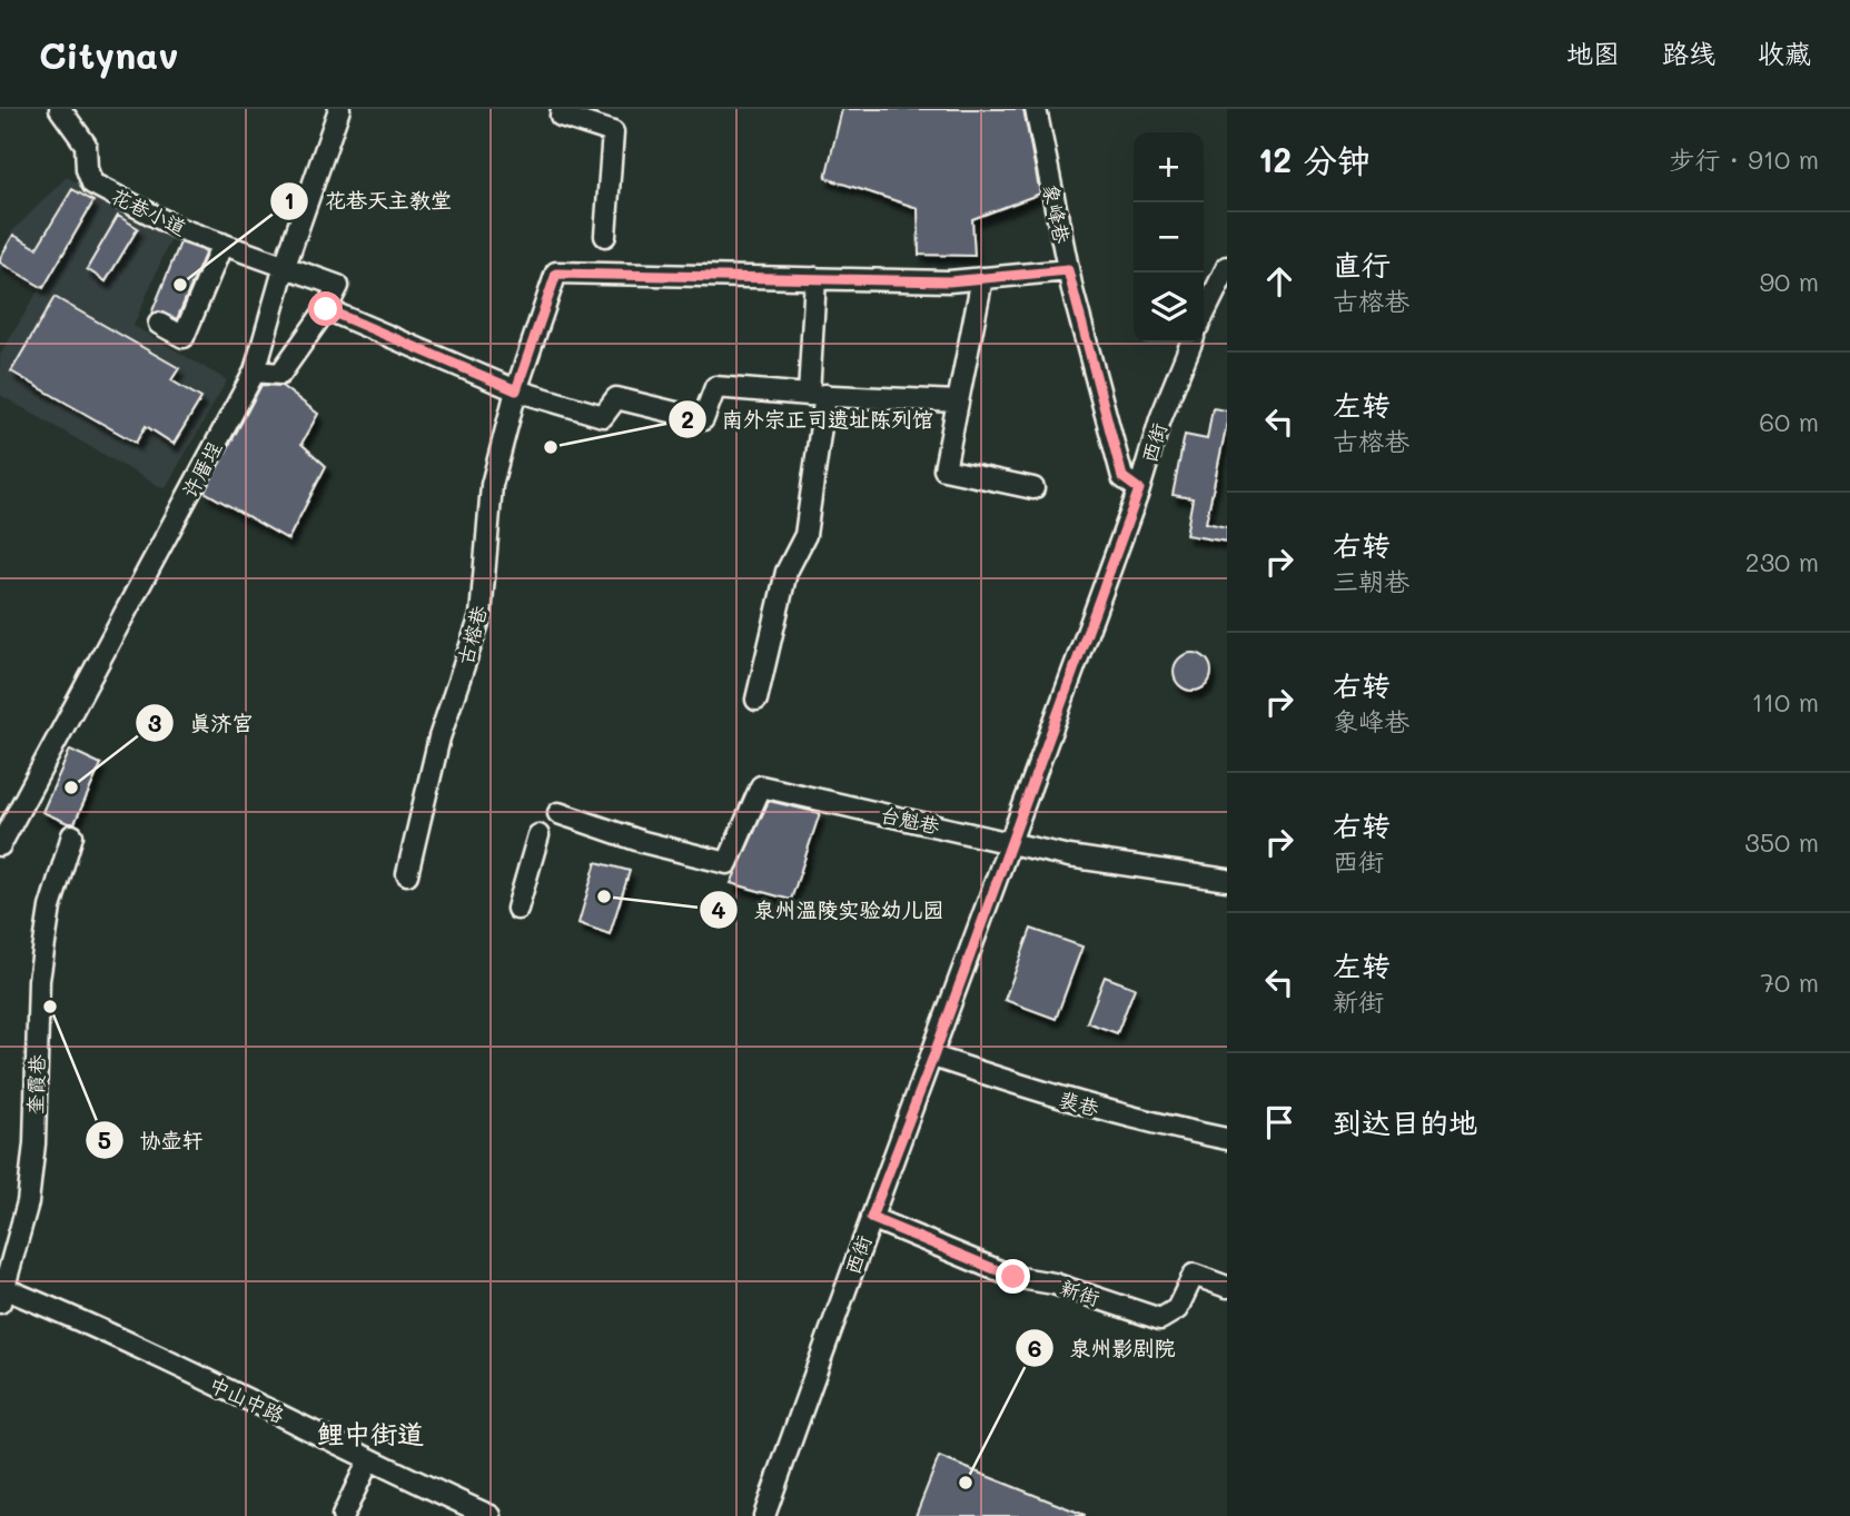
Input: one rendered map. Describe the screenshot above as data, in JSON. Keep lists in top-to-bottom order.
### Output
{
  "streets": {
    "street": [
      "花巷小道",
      "象峰巷",
      "西街",
      "许厝埕",
      "古榕巷",
      "台魁巷",
      "奎霞巷",
      "裴巷",
      "新街",
      "中山中路"
    ]
  },
  "crossings": [
    ["花巷小道", "许厝埕"],
    ["象峰巷", "西街"],
    ["西街", "台魁巷"],
    ["西街", "裴巷"],
    ["西街", "新街"],
    ["奎霞巷", "中山中路"]
  ],
  "districts": ["鲤中街道"],
  "places": [
    "花巷天主教堂",
    "南外宗正司遗址陈列馆",
    "真济宫",
    "泉州温陵实验幼儿园",
    "协壶轩",
    "泉州影剧院"
  ],
  "page": {
    "header": "Citynav",
    "nav": ["地图", "路线", "收藏"],
    "heading": ["12 分钟", "步行 · 910 m"],
    "map_buttons": ["+", "−"],
    "list": [
      ["直行", "古榕巷", "90 m"],
      ["左转", "古榕巷", "60 m"],
      ["右转", "三朝巷", "230 m"],
      ["右转", "象峰巷", "110 m"],
      ["右转", "西街", "350 m"],
      ["左转", "新街", "70 m"],
      "到达目的地"
    ]
  }
}
